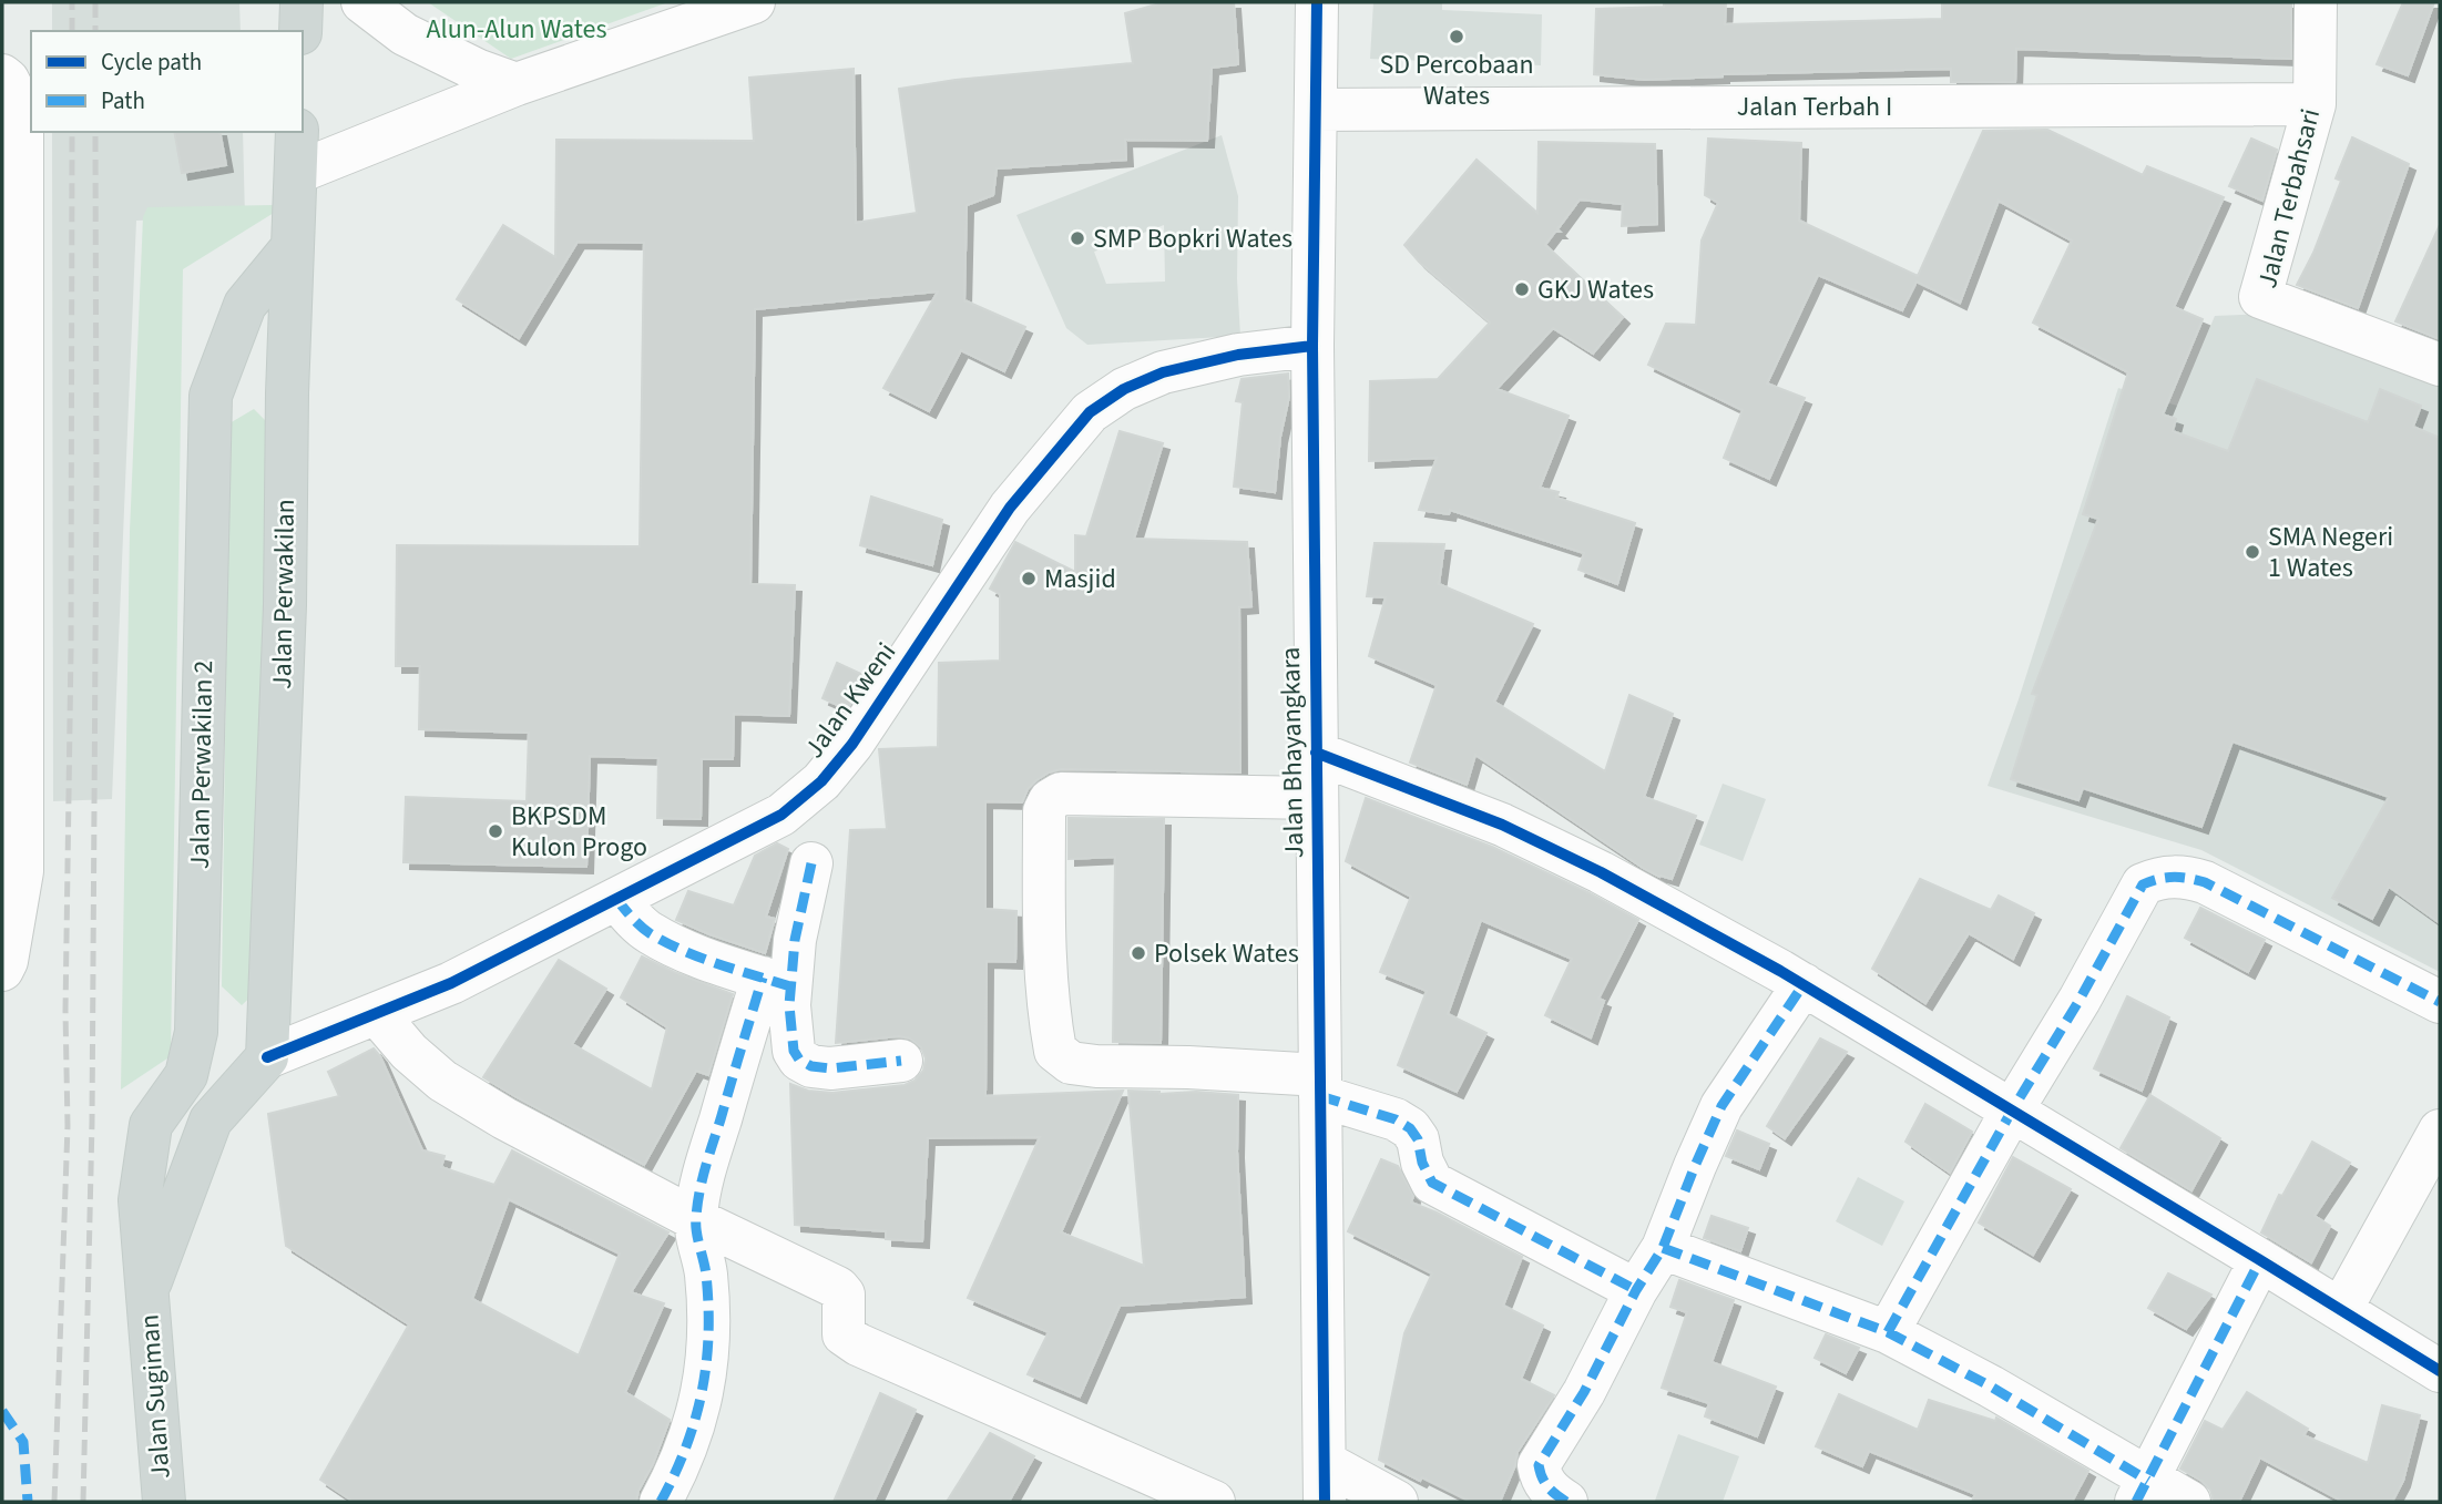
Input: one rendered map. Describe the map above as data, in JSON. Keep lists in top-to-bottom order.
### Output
{
  "streets": {
    "main road": ["Jalan Perwakilan", "Jalan Perwakilan 2", "Jalan Sugiman"],
    "street": [
      "Jalan Terbah I",
      "Jalan Terbahsari",
      "Jalan Kweni",
      "Jalan Bhayangkara"
    ]
  },
  "crossings": [
    ["Jalan Terbah I", "Jalan Terbahsari"],
    ["Jalan Terbah I", "Jalan Bhayangkara"],
    ["Jalan Perwakilan", "Jalan Kweni"],
    ["Jalan Perwakilan", "Jalan Perwakilan 2"],
    ["Jalan Kweni", "Jalan Bhayangkara"],
    ["Jalan Perwakilan 2", "Jalan Sugiman"]
  ],
  "parks": ["Alun-Alun Wates"],
  "places": [
    "SD Percobaan Wates",
    "SMP Bopkri Wates",
    "GKJ Wates",
    "SMA Negeri 1 Wates",
    "Masjid",
    "BKPSDM Kulon Progo",
    "Polsek Wates"
  ],
  "legend": ["Cycle path", "Path"]
}
